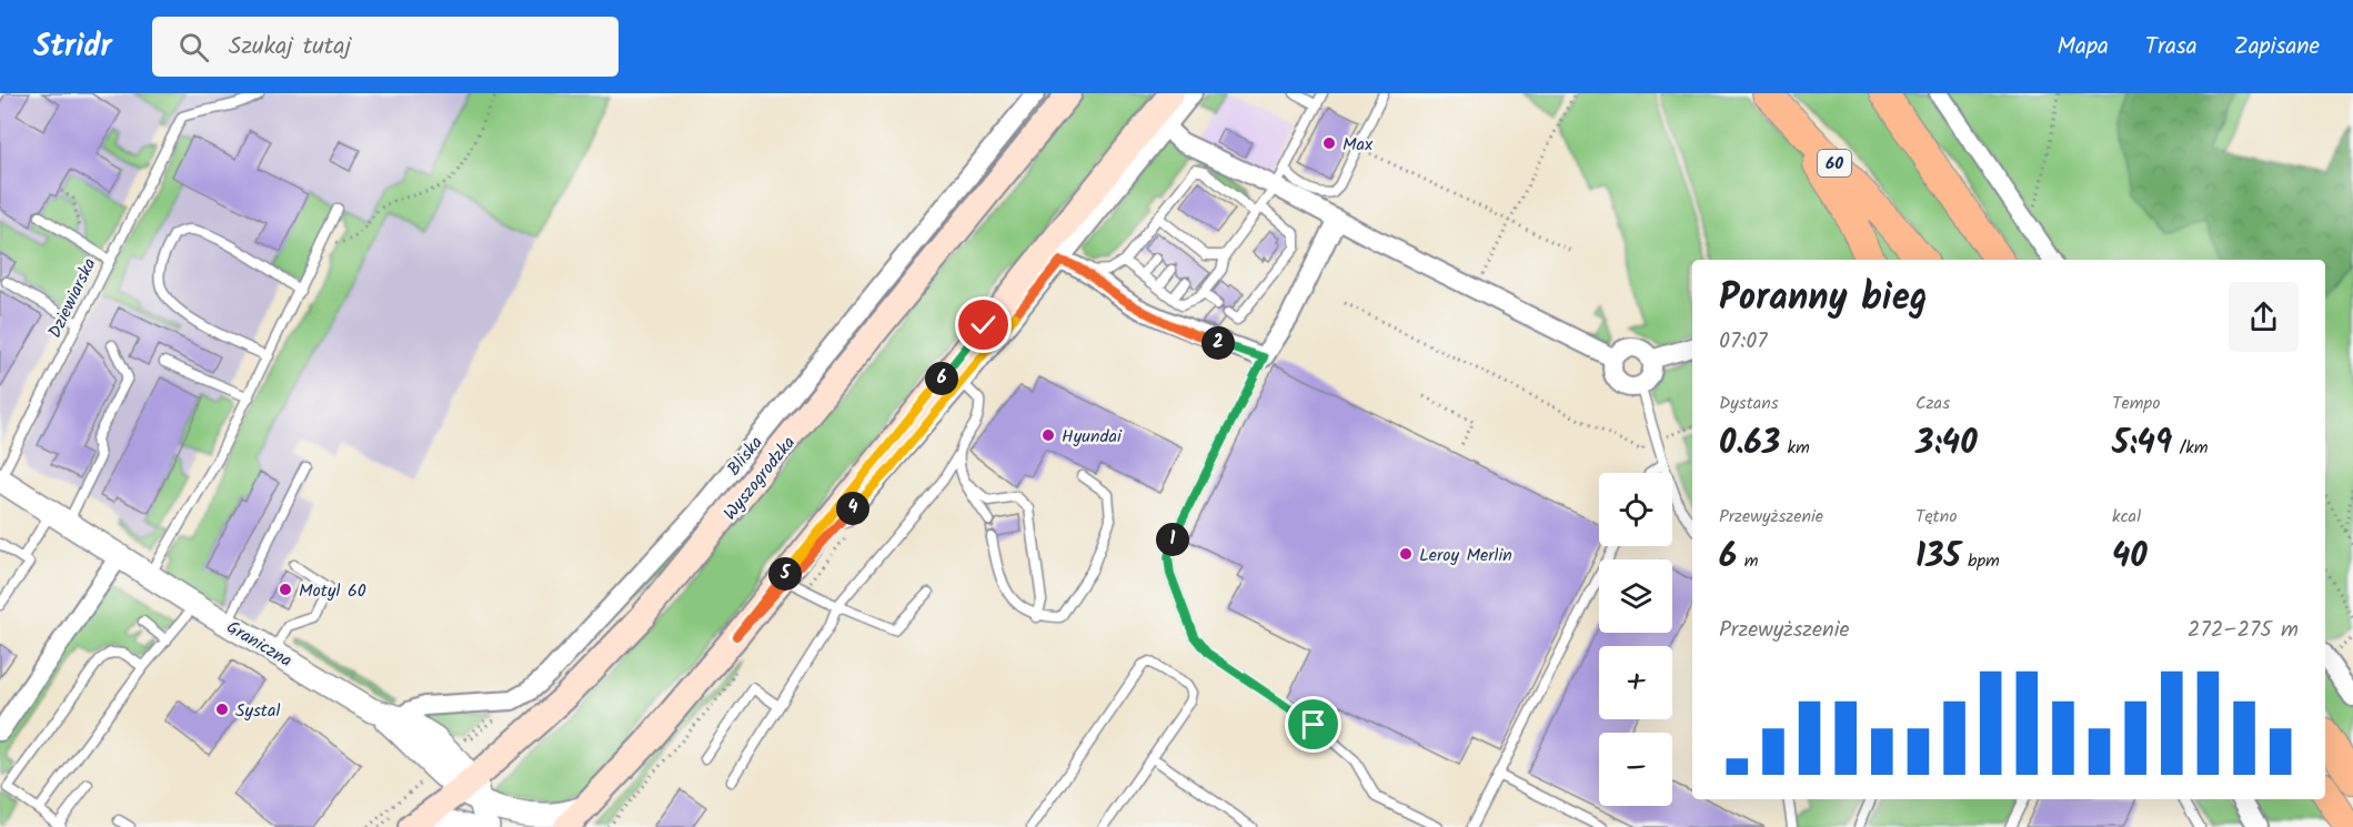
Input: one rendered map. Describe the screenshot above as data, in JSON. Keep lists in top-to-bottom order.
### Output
{
  "streets": {
    "main road": ["60", "Wyszogrodzka"],
    "street": ["Bliska", "Graniczna"],
    "lane": ["Dziewiarska"]
  },
  "crossings": [
    ["Dziewiarska", "Graniczna"],
    ["Bliska", "Graniczna"]
  ],
  "places": [
    "Max",
    "Hyundai",
    "Leroy Merlin",
    "Motyl 60",
    "Systal"
  ],
  "page": {
    "header": "Stridr",
    "search": "Szukaj tutaj",
    "nav": ["Mapa", "Trasa", "Zapisane"],
    "heading": ["Poranny bieg", "07:07"],
    "pins": [
      "2",
      "6",
      "4",
      "1",
      "5"
    ],
    "stats": [
      ["Dystans", "0.63 km"],
      ["Czas", "3:40"],
      ["Tempo", "5:49 /km"],
      ["Przewyższenie", "6 m"],
      ["Tętno", "135 bpm"],
      ["kcal", "40"]
    ],
    "map_buttons": ["+", "−"],
    "chart": ["Przewyższenie", "272–275 m"]
  }
}
